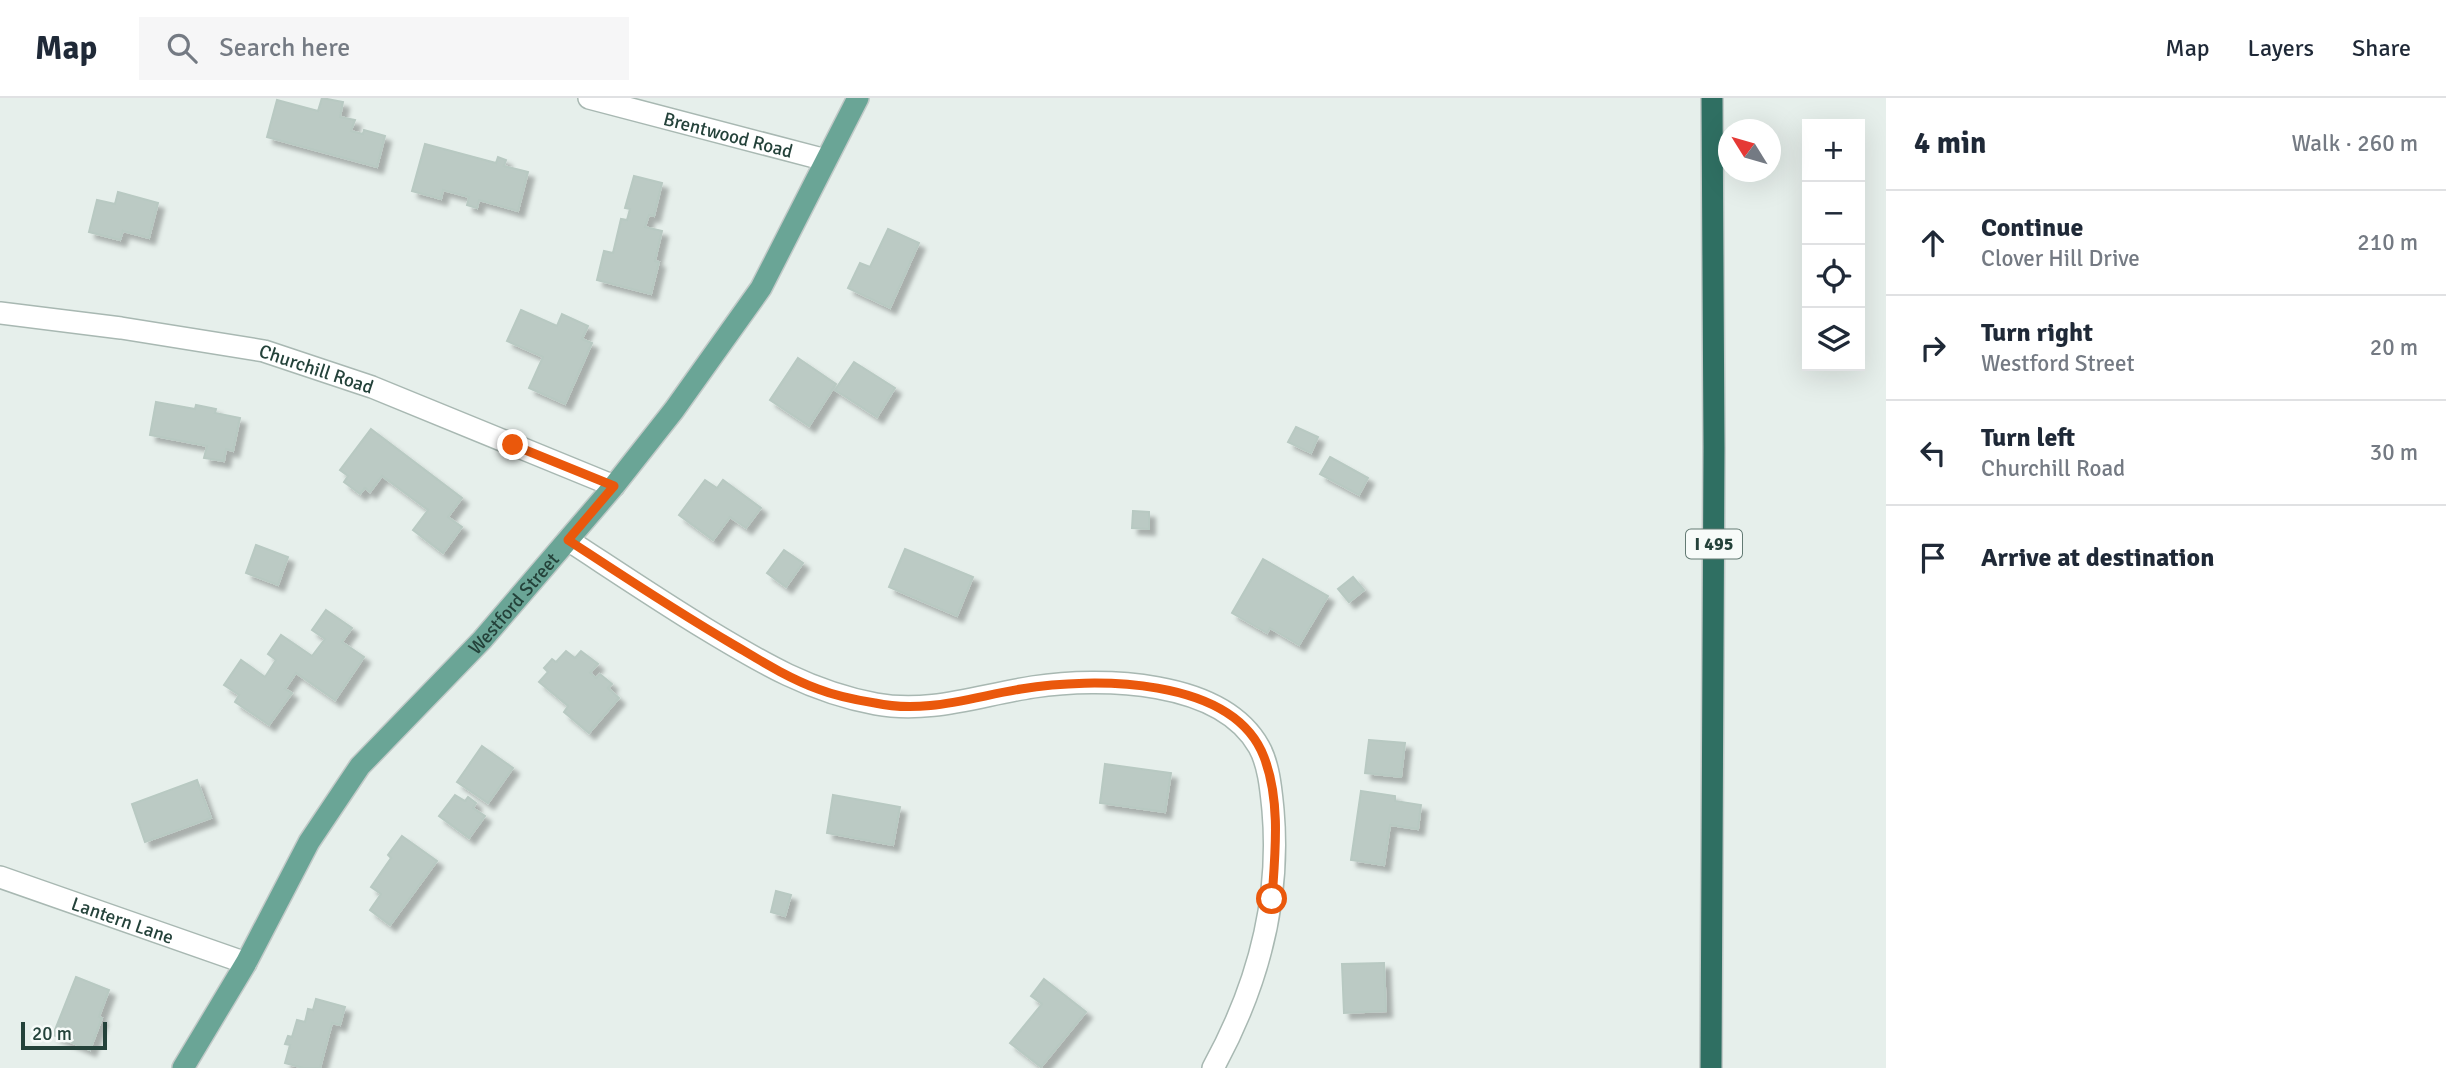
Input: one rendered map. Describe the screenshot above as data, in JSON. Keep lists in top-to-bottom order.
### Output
{
  "streets": {
    "highway": ["I 495"],
    "main road": ["Westford Street"],
    "street": ["Brentwood Road", "Churchill Road", "Lantern Lane"]
  },
  "crossings": [
    ["Brentwood Road", "Westford Street"],
    ["Churchill Road", "Westford Street"],
    ["Westford Street", "Lantern Lane"]
  ],
  "scale_bar": "20 m",
  "north": "top left",
  "page": {
    "header": "Map",
    "search": "Search here",
    "nav": ["Map", "Layers", "Share"],
    "heading": ["4 min", "Walk · 260 m"],
    "map_buttons": ["+", "−"],
    "list": [
      ["Continue", "Clover Hill Drive", "210 m"],
      ["Turn right", "Westford Street", "20 m"],
      ["Turn left", "Churchill Road", "30 m"],
      "Arrive at destination"
    ],
    "scale": "20 m"
  }
}
